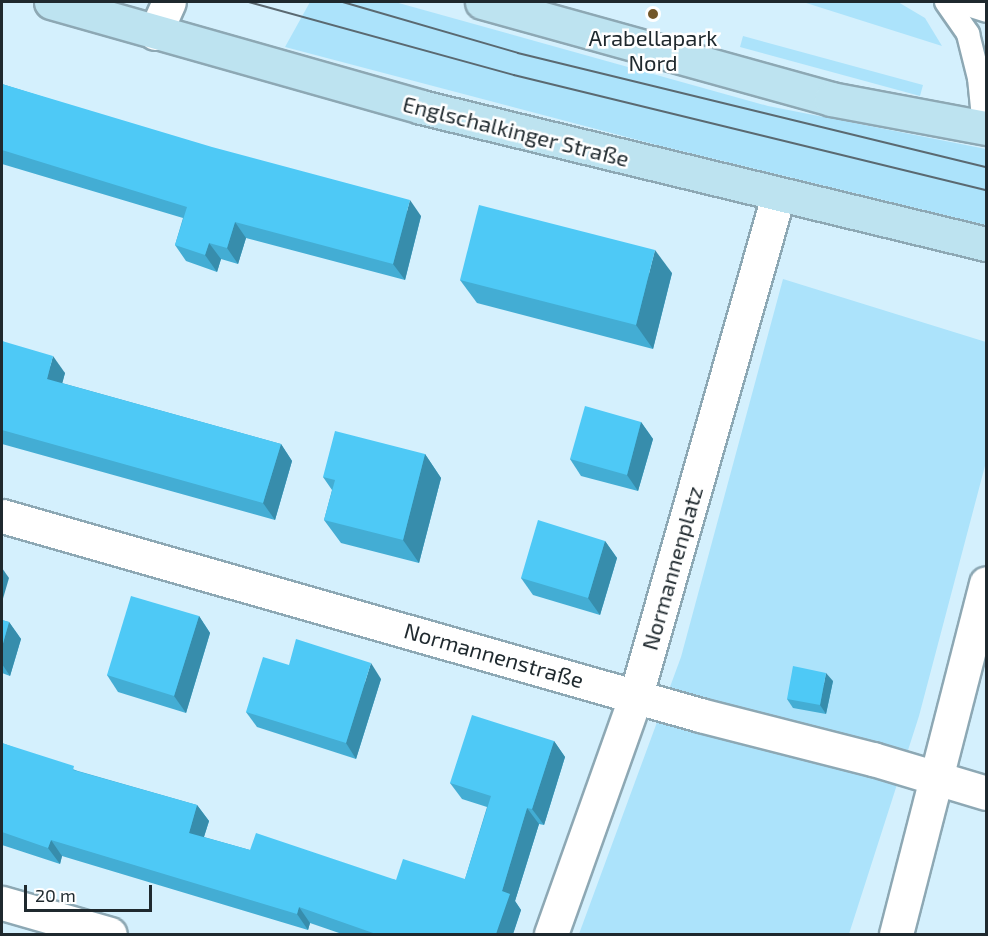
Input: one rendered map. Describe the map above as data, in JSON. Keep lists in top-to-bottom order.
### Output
{
  "streets": {
    "main road": ["Englschalkinger Straße"],
    "street": ["Normannenplatz", "Normannenstraße"]
  },
  "crossings": [
    ["Englschalkinger Straße", "Normannenplatz"],
    ["Normannenplatz", "Normannenstraße"]
  ],
  "places": ["Arabellapark Nord"],
  "scale_bar": "20 m"
}
